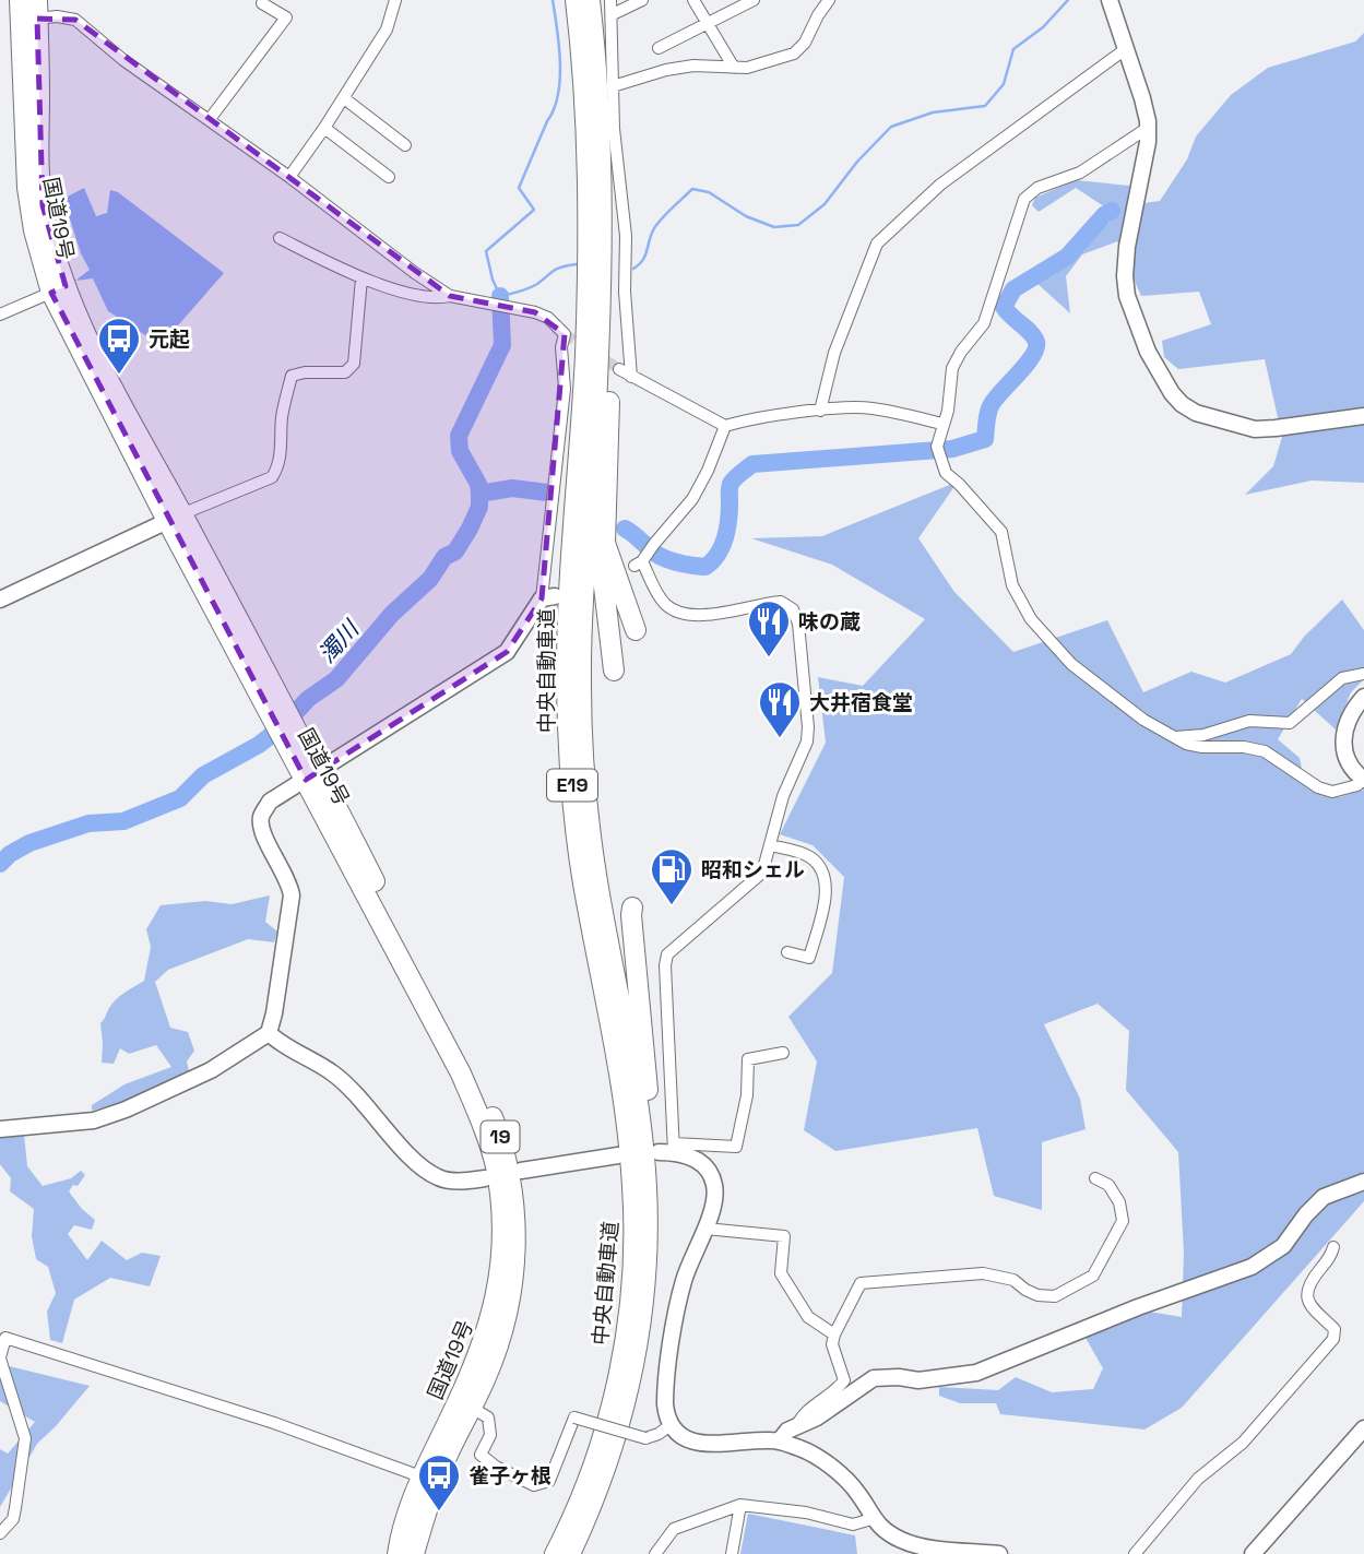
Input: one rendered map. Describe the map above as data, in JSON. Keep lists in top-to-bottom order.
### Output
{
  "streets": {
    "highway": [
      "国道19号",
      "中央自動車道",
      "E19",
      "19"
    ]
  },
  "water": ["濁川"],
  "places": {
    "bus stop": ["元起", "雀子ヶ根"],
    "restaurant": ["味の蔵", "大井宿食堂"],
    "fuel station": ["昭和シェル"]
  }
}
